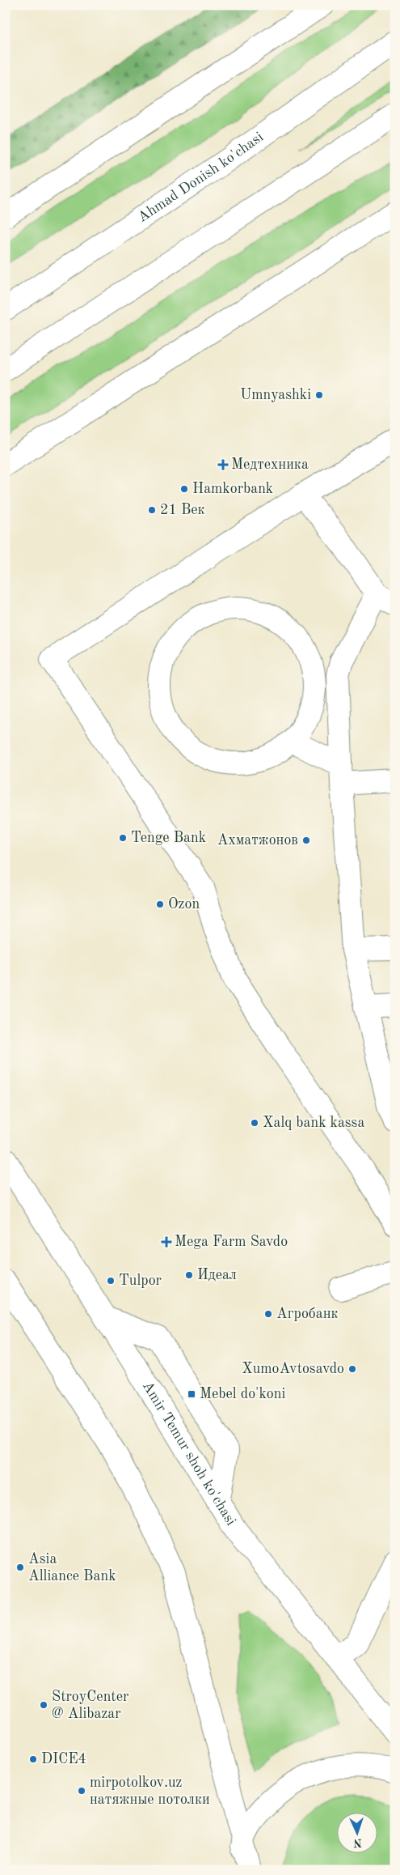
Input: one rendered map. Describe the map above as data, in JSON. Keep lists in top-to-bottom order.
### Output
{
  "streets": {
    "main road": ["Ahmad Donish ko'chasi", "Amir Temur shoh ko'chasi"]
  },
  "places": {
    "other": [
      "Umnyashki",
      "Hamkorbank",
      "21 Век",
      "Tenge Bank",
      "Ахматжонов",
      "Ozon",
      "Xalq bank kassa",
      "Идеал",
      "Tulpor",
      "Агробанк",
      "XumoAvtosavdo",
      "Asia Alliance Bank",
      "StroyCenter @ Alibazar",
      "DICE4",
      "mirpotolkov.uz натяжные потолки"
    ],
    "health": ["Медтехника", "Mega Farm Savdo"],
    "transit": ["Mebel do'koni"]
  },
  "north": "bottom"
}
